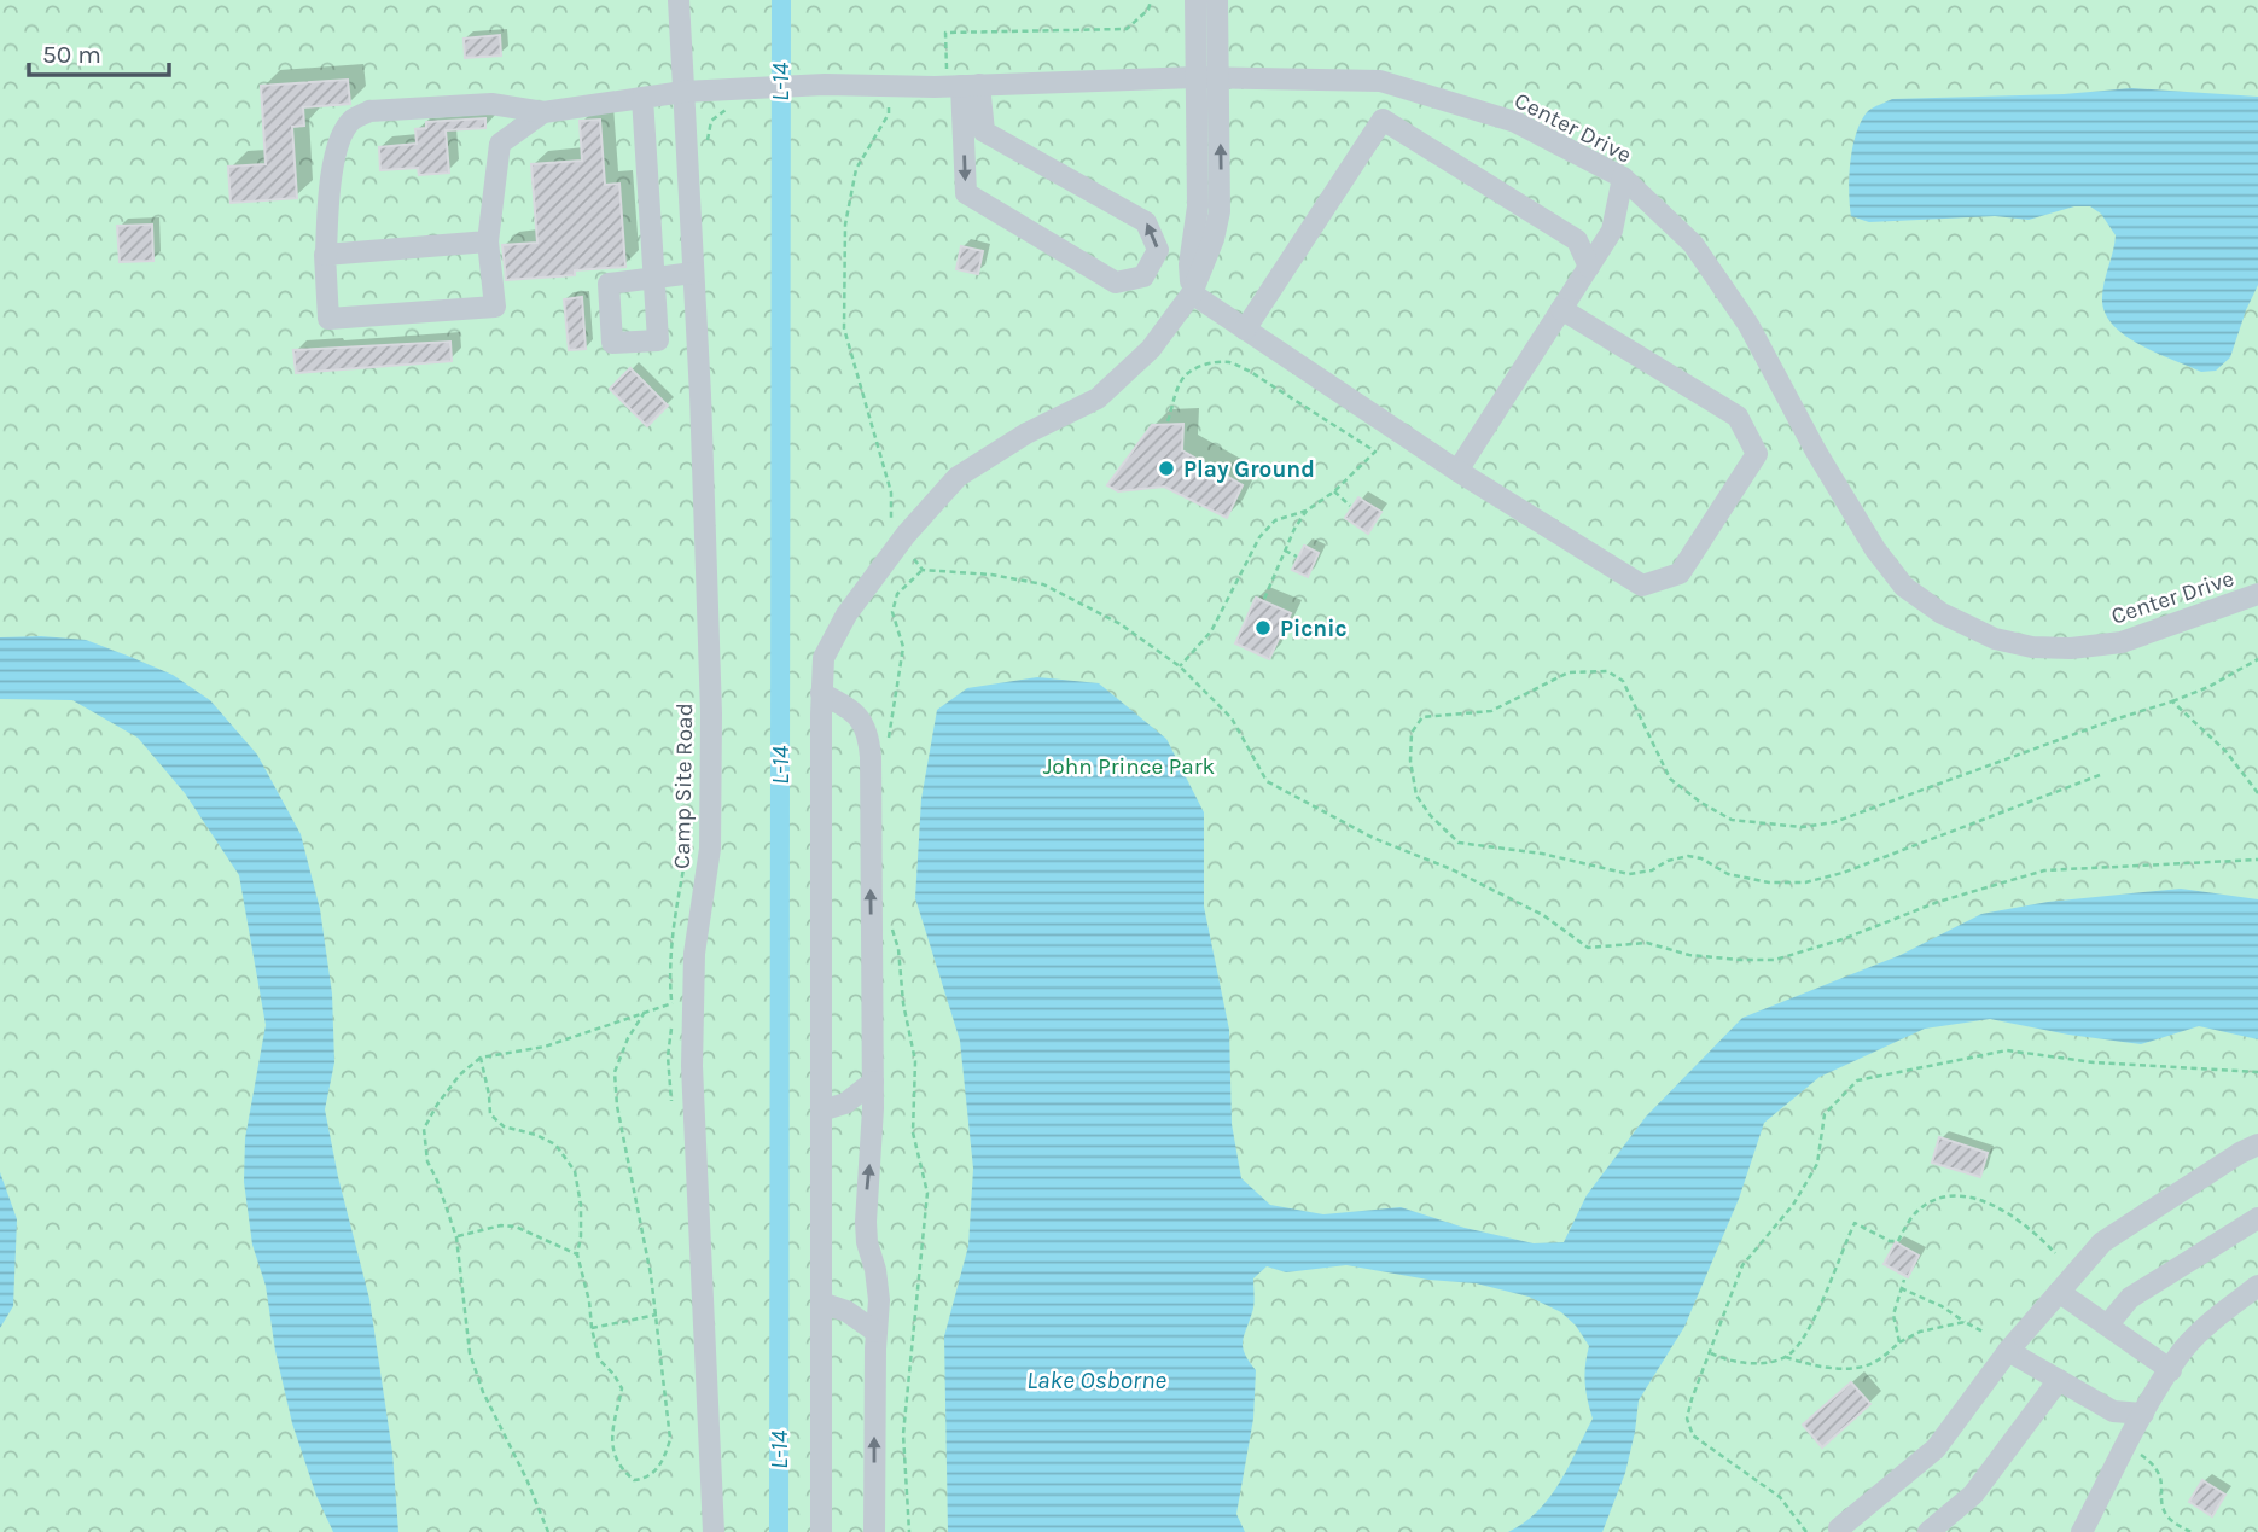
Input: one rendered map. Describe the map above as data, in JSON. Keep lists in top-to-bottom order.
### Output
{
  "streets": {
    "street": ["Center Drive", "Camp Site Road"]
  },
  "crossings": [
    ["Center Drive", "Camp Site Road"]
  ],
  "water": ["L-14", "Lake Osborne"],
  "parks": ["John Prince Park"],
  "places": ["Play Ground", "Picnic"],
  "scale_bar": "50 m"
}
